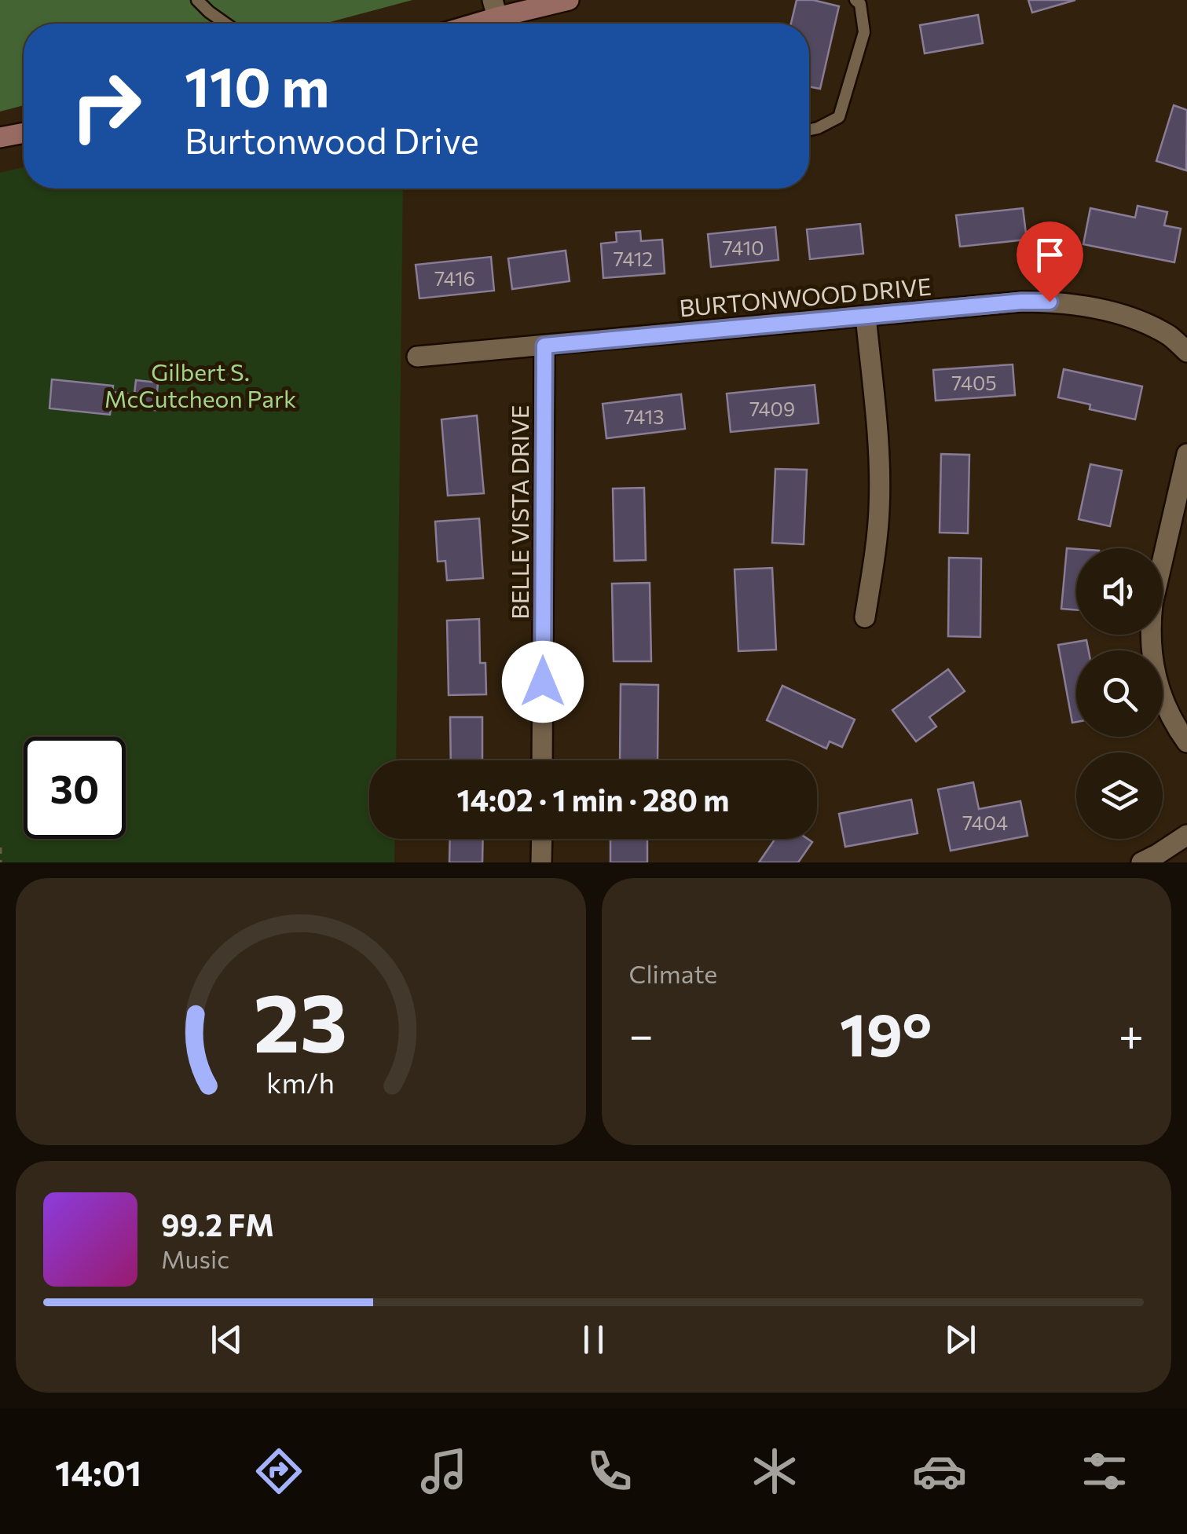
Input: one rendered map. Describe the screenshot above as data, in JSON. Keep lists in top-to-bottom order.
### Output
{
  "streets": {
    "street": ["BURTONWOOD DRIVE", "BELLE VISTA DRIVE"]
  },
  "crossings": [
    ["BURTONWOOD DRIVE", "BELLE VISTA DRIVE"]
  ],
  "parks": ["Gilbert S. McCutcheon Park"],
  "house_numbers": [
    "7410",
    "7412",
    "7416",
    "7405",
    "7409",
    "7413",
    "7404"
  ],
  "page": {
    "turn": ["110 m", "Burtonwood Drive"],
    "limit": "30",
    "trip": "14:02 · 1 min · 280 m",
    "tile": "Climate",
    "heat": ["−", "19°", "+"],
    "song": ["99.2 FM", "Music"],
    "tabs": "14:01",
    "gauge": ["23", "km/h"]
  }
}
